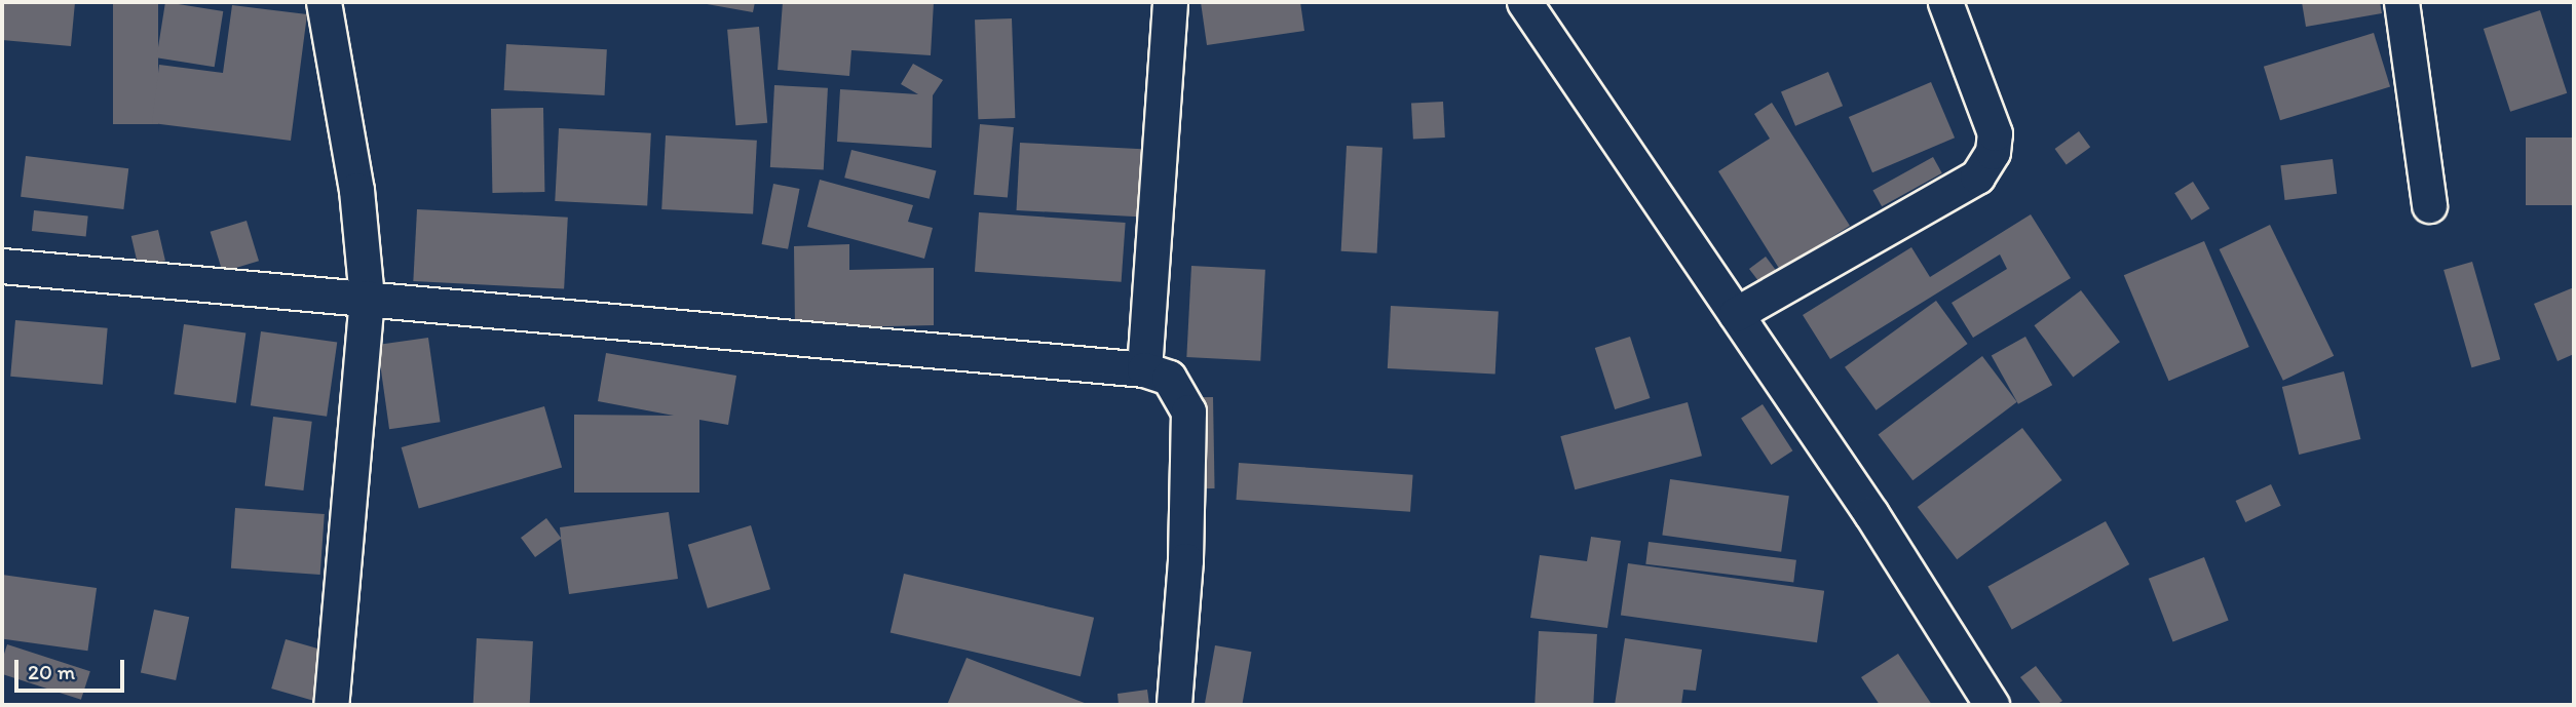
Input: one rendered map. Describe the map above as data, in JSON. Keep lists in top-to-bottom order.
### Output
{
  "scale_bar": "20 m"
}
